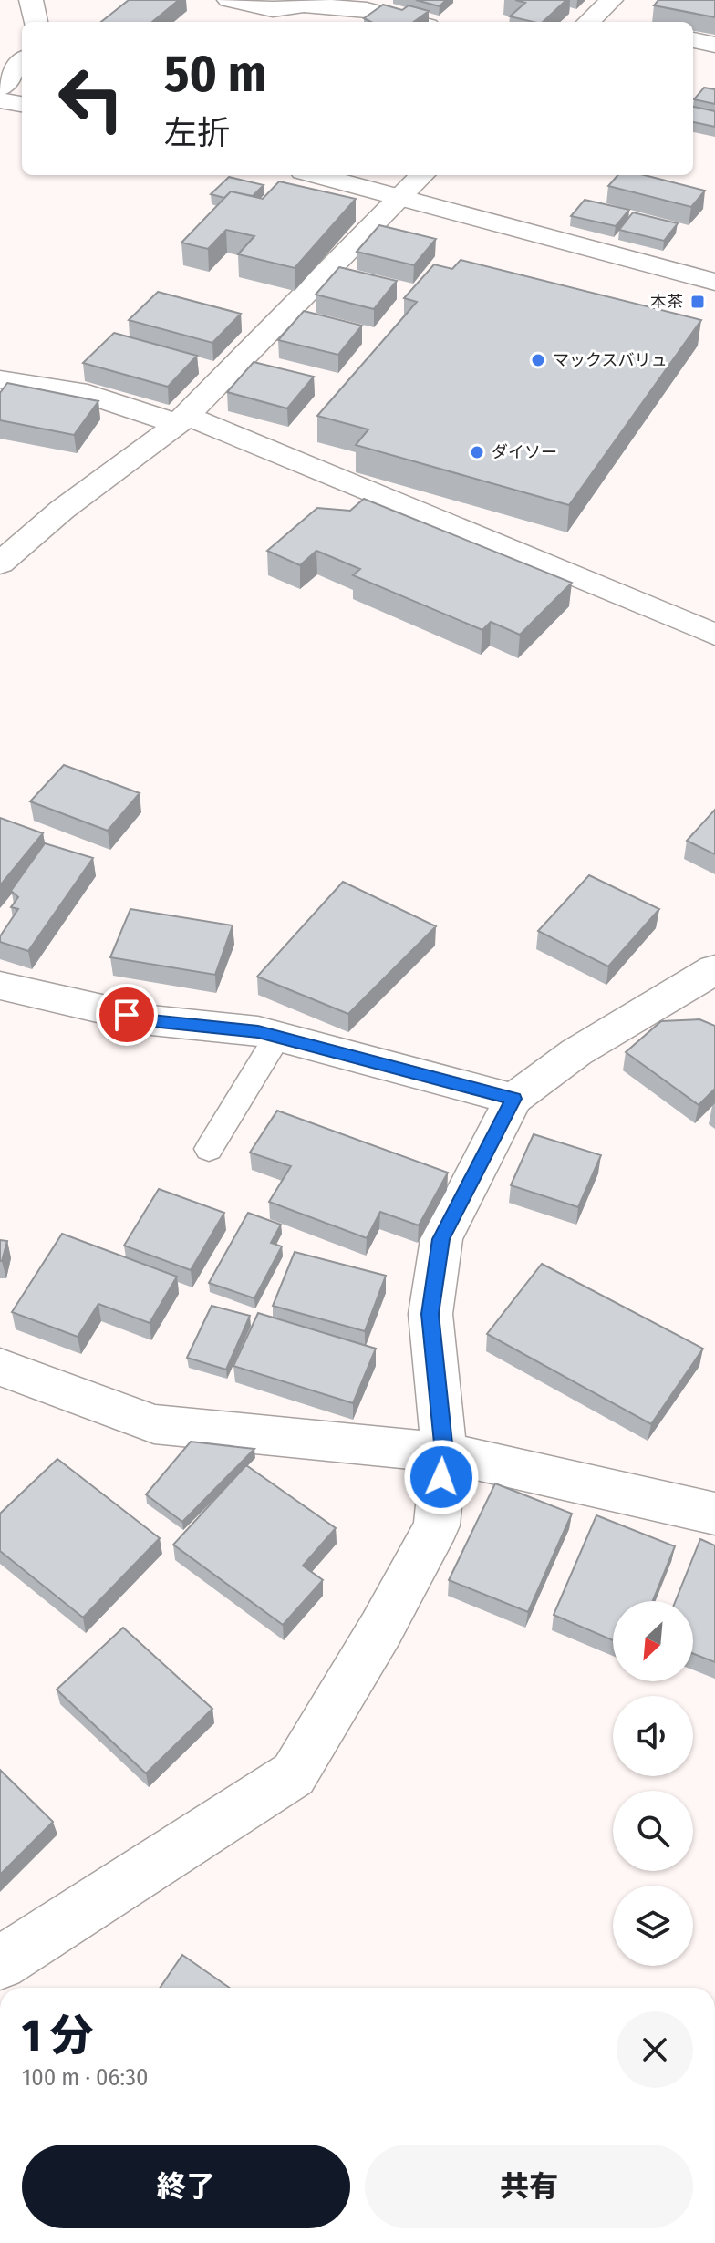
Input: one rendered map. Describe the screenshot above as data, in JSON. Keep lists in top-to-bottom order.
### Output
{
  "places": {
    "transit": ["本茶"],
    "other": ["マックスバリュ", "ダイソー"]
  },
  "north": "bottom left",
  "page": {
    "turn": ["50 m", "左折"],
    "heading": ["1 分", "100 m · 06:30"],
    "buttons": ["終了", "共有"]
  }
}
